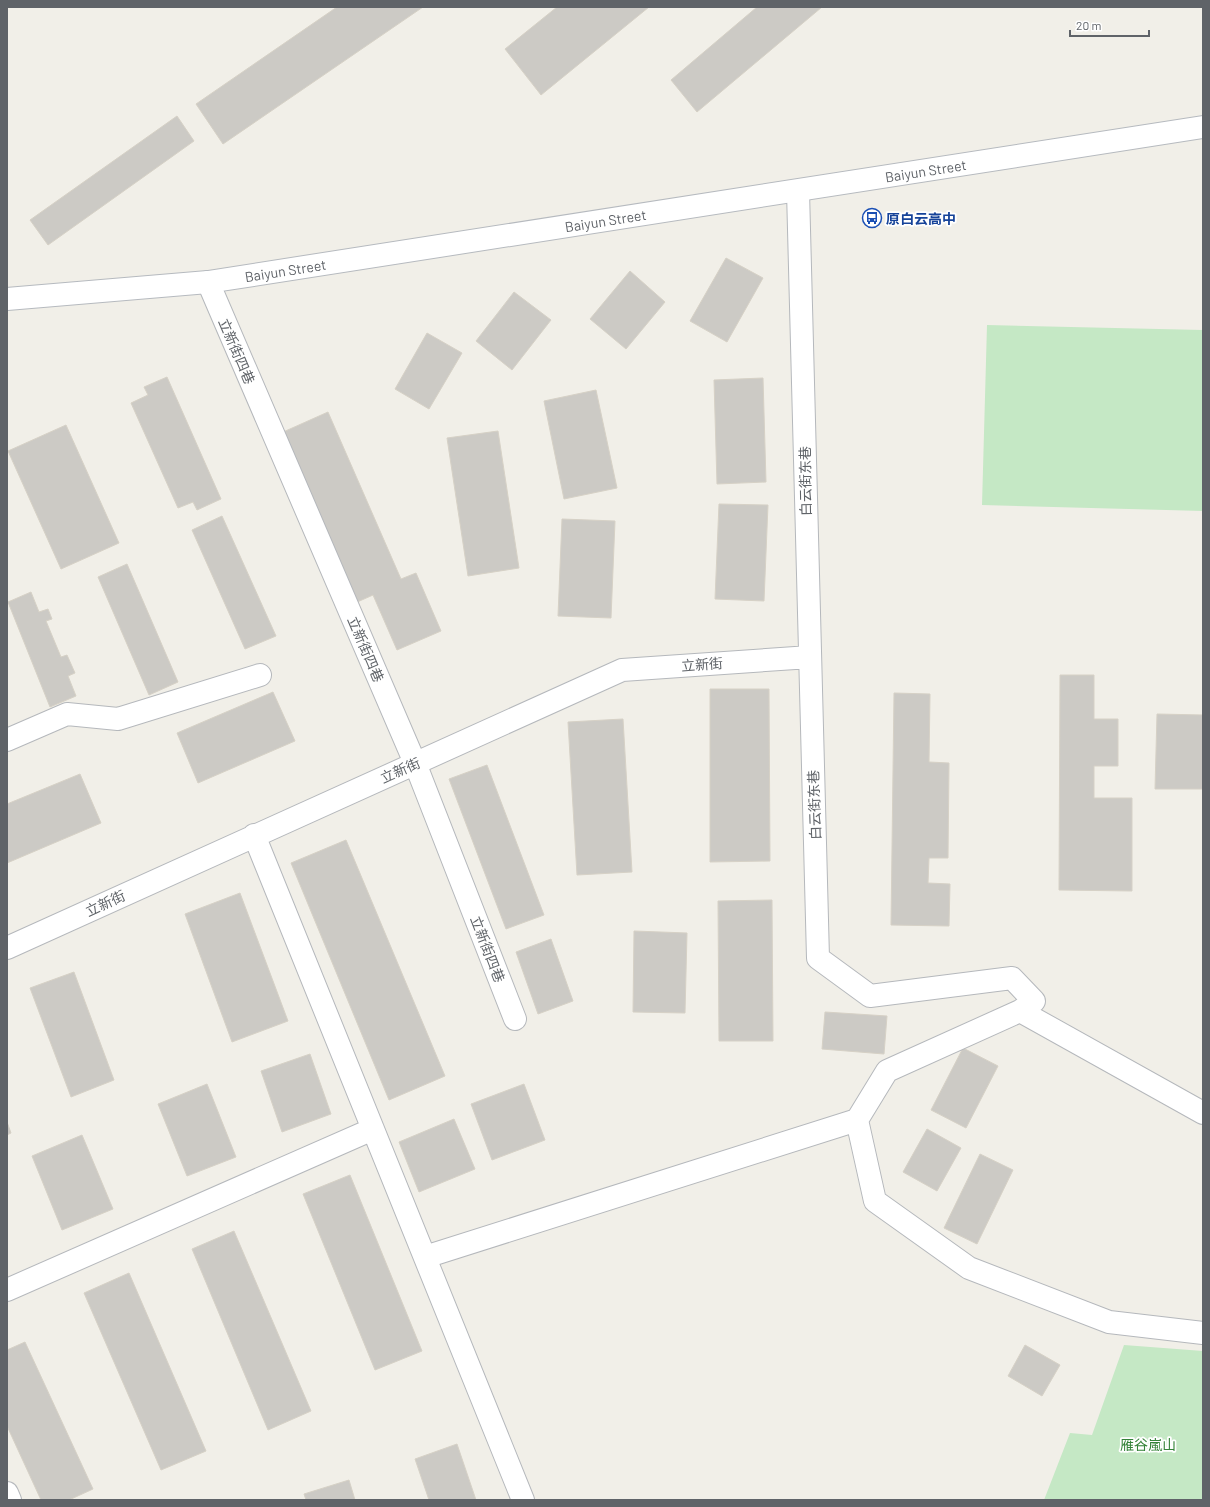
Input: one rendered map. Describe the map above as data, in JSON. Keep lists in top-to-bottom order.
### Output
{
  "streets": {
    "street": [
      "Baiyun Street",
      "立新街四巷",
      "白云街东巷",
      "立新街"
    ]
  },
  "crossings": [
    ["Baiyun Street", "立新街四巷"],
    ["Baiyun Street", "白云街东巷"],
    ["立新街四巷", "立新街"],
    ["白云街东巷", "立新街"]
  ],
  "parks": ["雁谷嵐山"],
  "places": {
    "bus stop": ["原白云高中"]
  },
  "scale_bar": "20 m"
}
